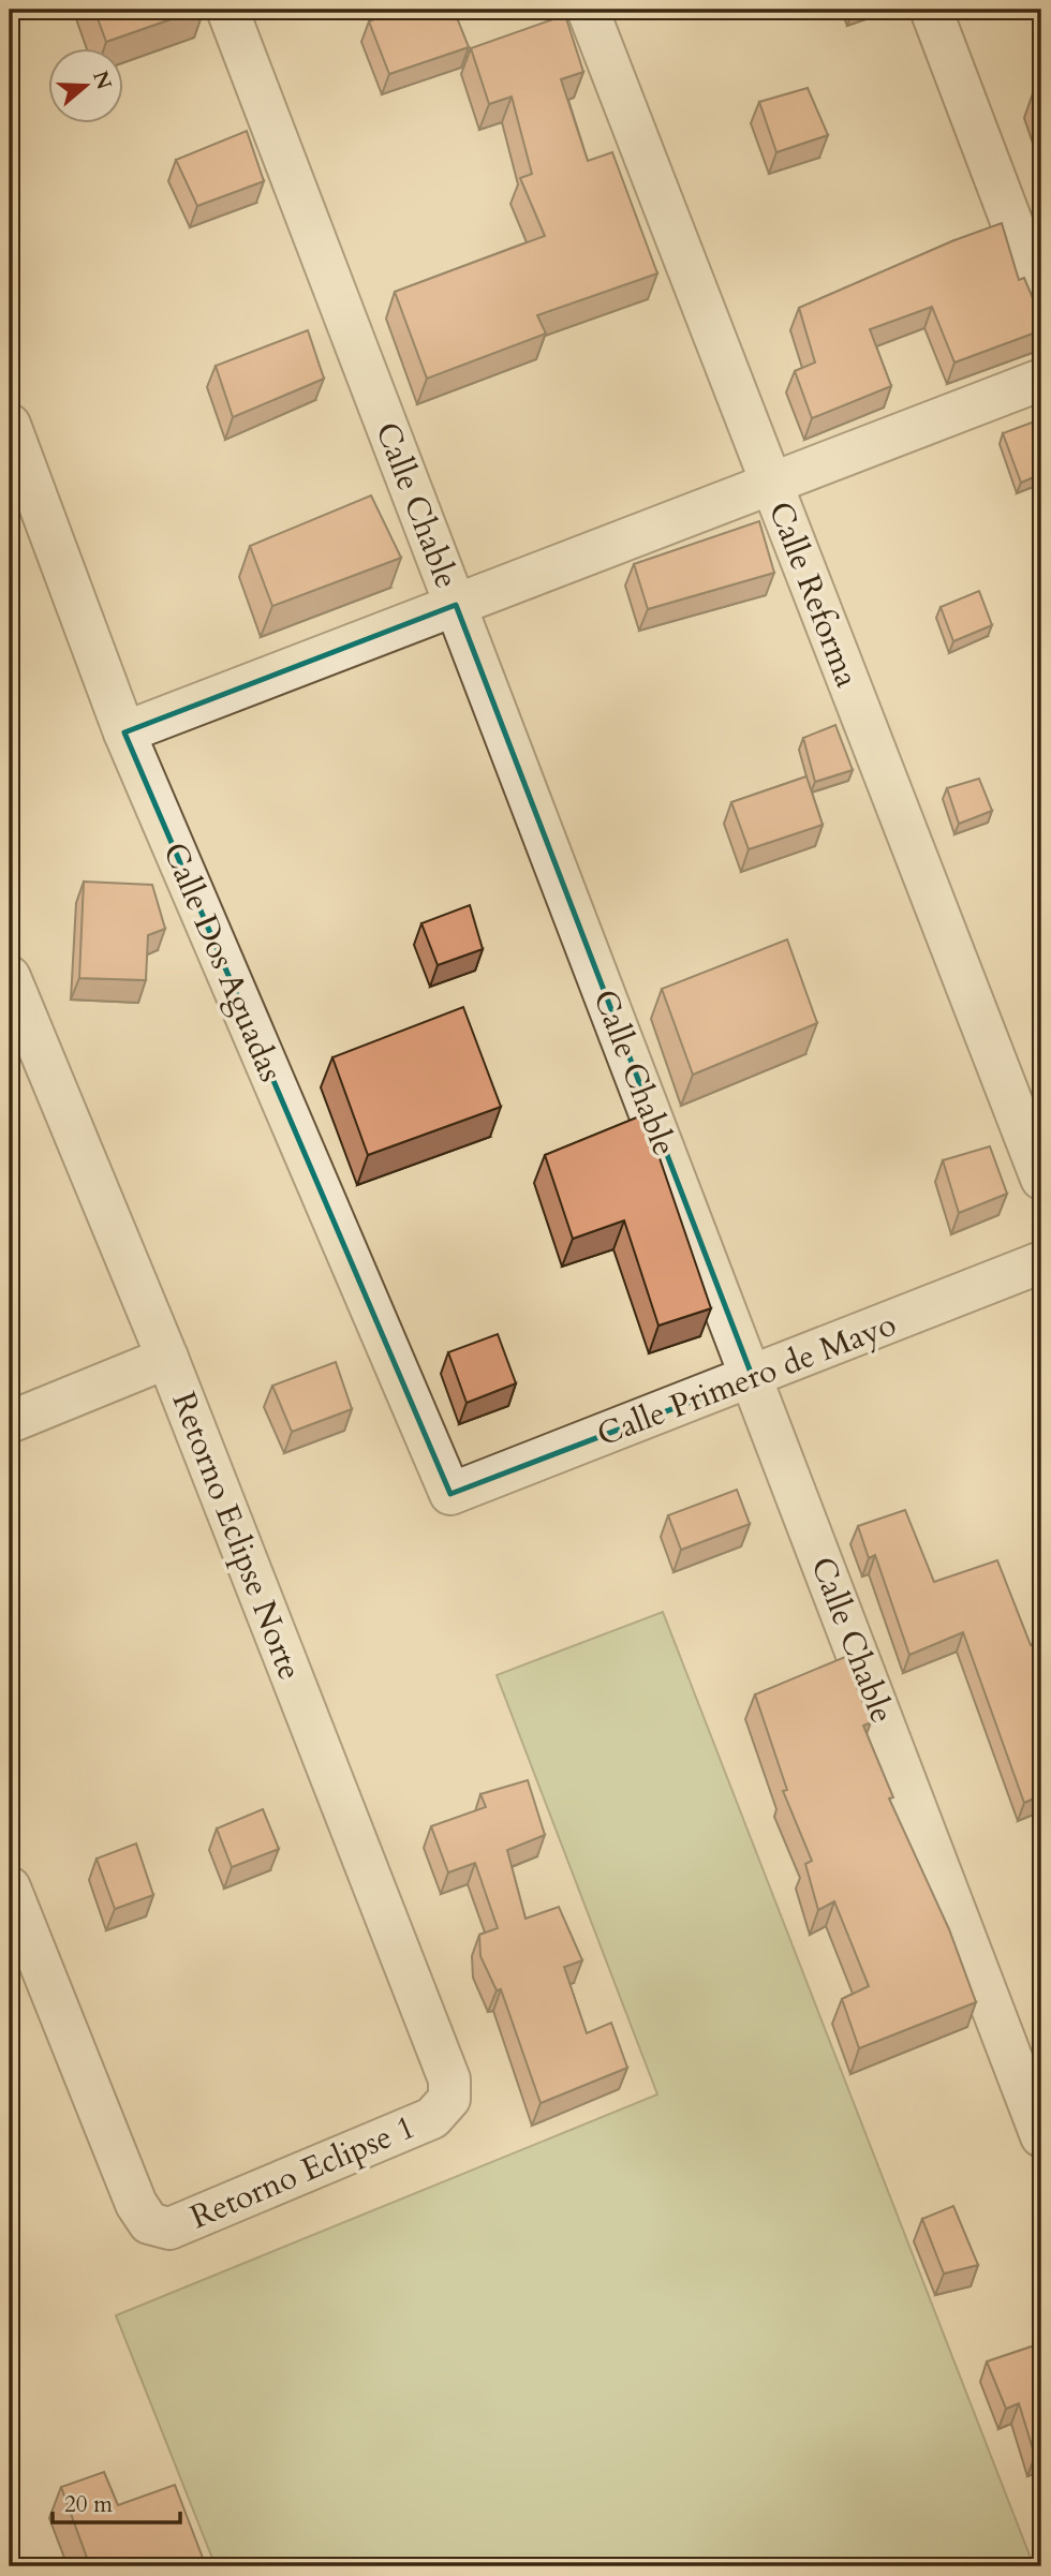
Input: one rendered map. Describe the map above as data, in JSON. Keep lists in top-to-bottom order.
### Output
{
  "streets": {
    "street": [
      "Calle Chable",
      "Calle Reforma",
      "Calle Dos Aguadas",
      "Calle Primero de Mayo",
      "Retorno Eclipse Norte",
      "Retorno Eclipse 1"
    ]
  },
  "crossings": [
    ["Calle Chable", "Calle Primero de Mayo"],
    ["Calle Dos Aguadas", "Calle Primero de Mayo"],
    ["Retorno Eclipse Norte", "Retorno Eclipse 1"]
  ],
  "scale_bar": "20 m",
  "north": "right"
}
